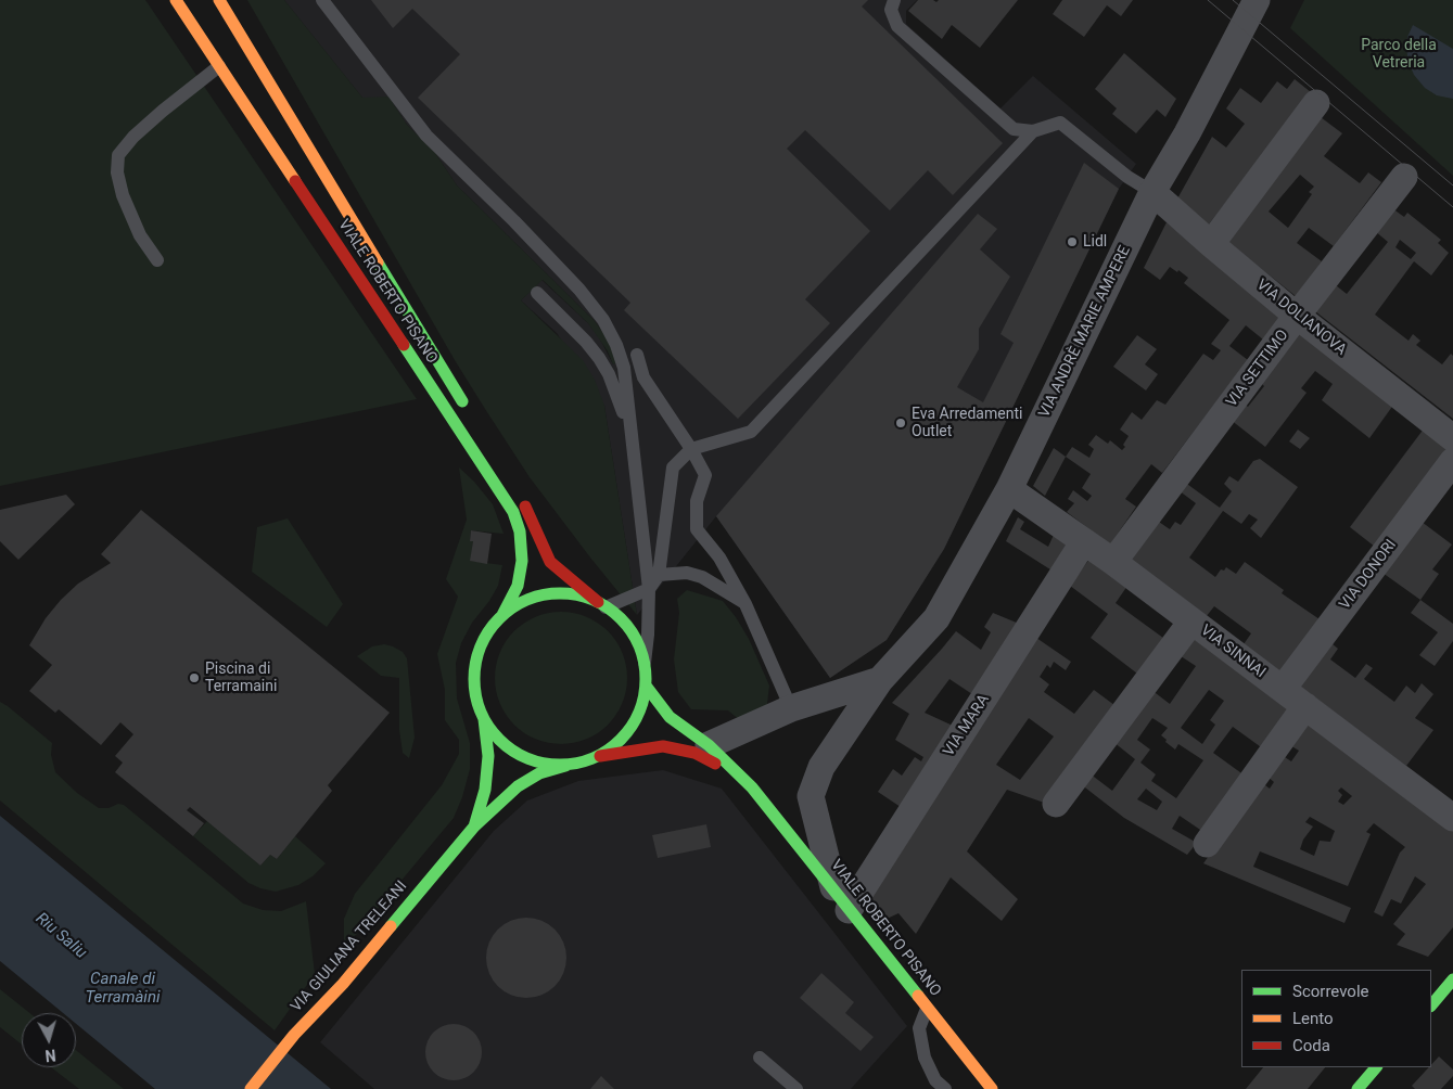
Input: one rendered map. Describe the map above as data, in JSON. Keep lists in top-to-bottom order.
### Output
{
  "streets": {
    "main road": ["VIALE ROBERTO PISANO", "VIA GIULIANA TRELEANI"],
    "street": [
      "VIA DOLIANOVA",
      "VIA ANDRÈ MARIE AMPERE",
      "VIA SETTIMO",
      "VIA DONORI",
      "VIA SINNAI",
      "VIA MARA"
    ]
  },
  "crossings": [
    ["VIALE ROBERTO PISANO", "VIA ANDRÈ MARIE AMPERE"],
    ["VIALE ROBERTO PISANO", "VIA MARA"],
    ["VIALE ROBERTO PISANO", "VIA GIULIANA TRELEANI"],
    ["VIA DOLIANOVA", "VIA ANDRÈ MARIE AMPERE"],
    ["VIA DOLIANOVA", "VIA SETTIMO"],
    ["VIA ANDRÈ MARIE AMPERE", "VIA SINNAI"],
    ["VIA SETTIMO", "VIA SINNAI"],
    ["VIA DONORI", "VIA SINNAI"],
    ["VIA SINNAI", "VIA MARA"]
  ],
  "water": ["Riu Saliu", "Canale di Terramàini"],
  "parks": ["Parco della Vetreria"],
  "places": ["Lidl", "Eva Arredamenti Outlet", "Piscina di Terramaini"],
  "legend": ["Scorrevole", "Lento", "Coda"],
  "north": "bottom"
}
